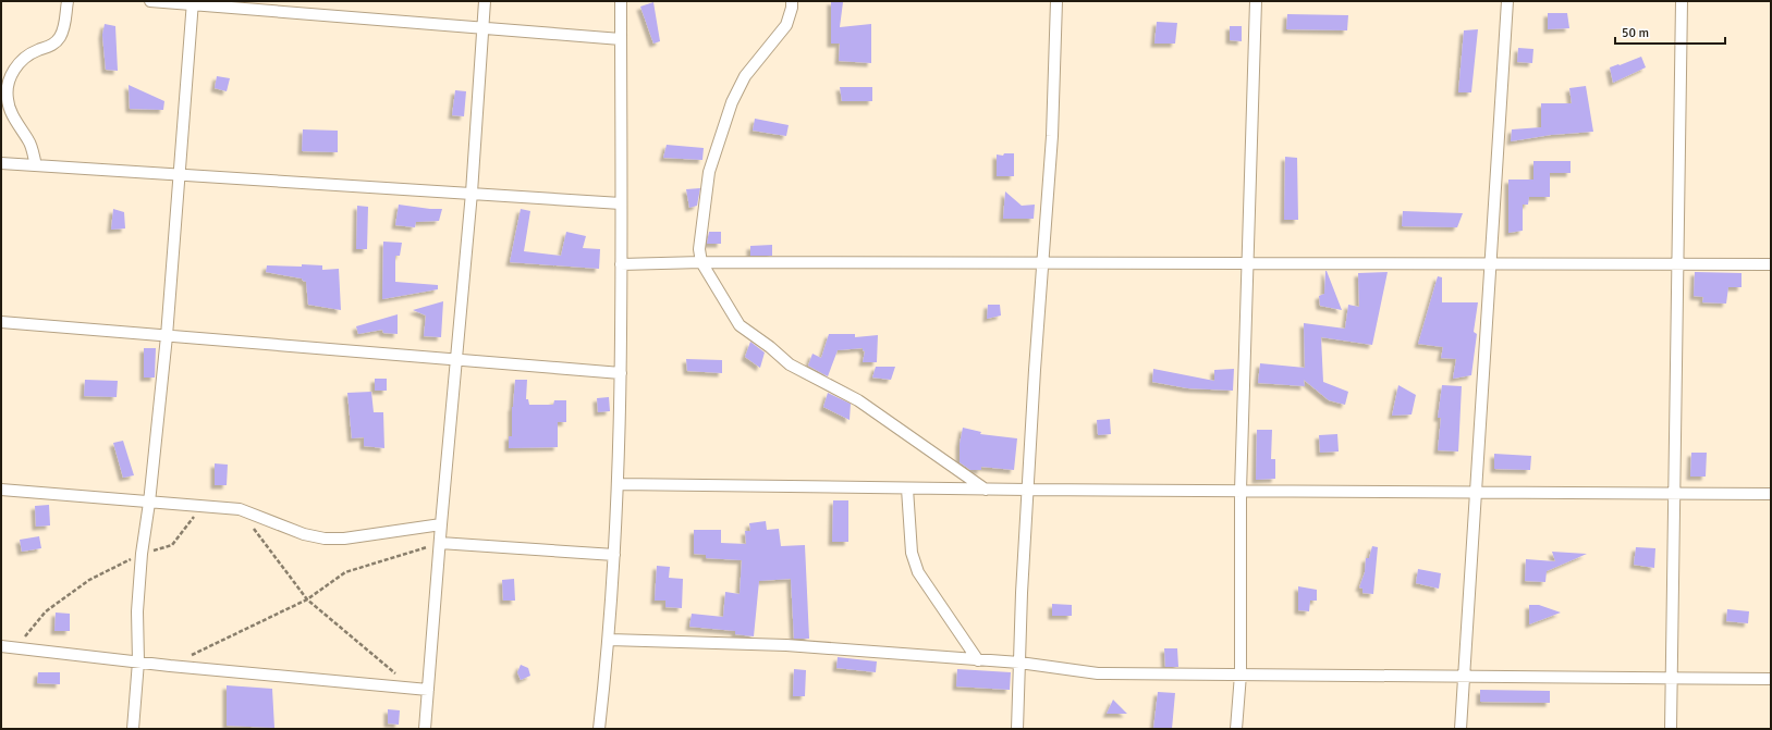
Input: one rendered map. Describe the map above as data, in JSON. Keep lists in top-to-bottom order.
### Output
{
  "scale_bar": "50 m"
}
